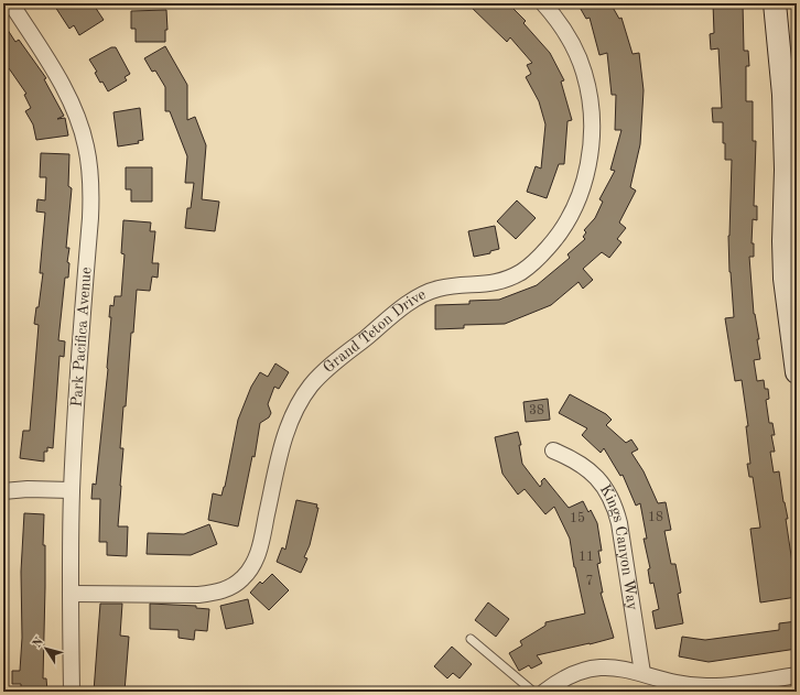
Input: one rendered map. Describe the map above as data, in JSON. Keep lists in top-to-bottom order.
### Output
{
  "streets": {
    "street": ["Grand Teton Drive", "Park Pacifica Avenue", "Kings Canyon Way"]
  },
  "crossings": [
    ["Grand Teton Drive", "Park Pacifica Avenue"]
  ],
  "house_numbers": [
    "38",
    "18",
    "15",
    "11",
    "7"
  ],
  "north": "top left"
}
